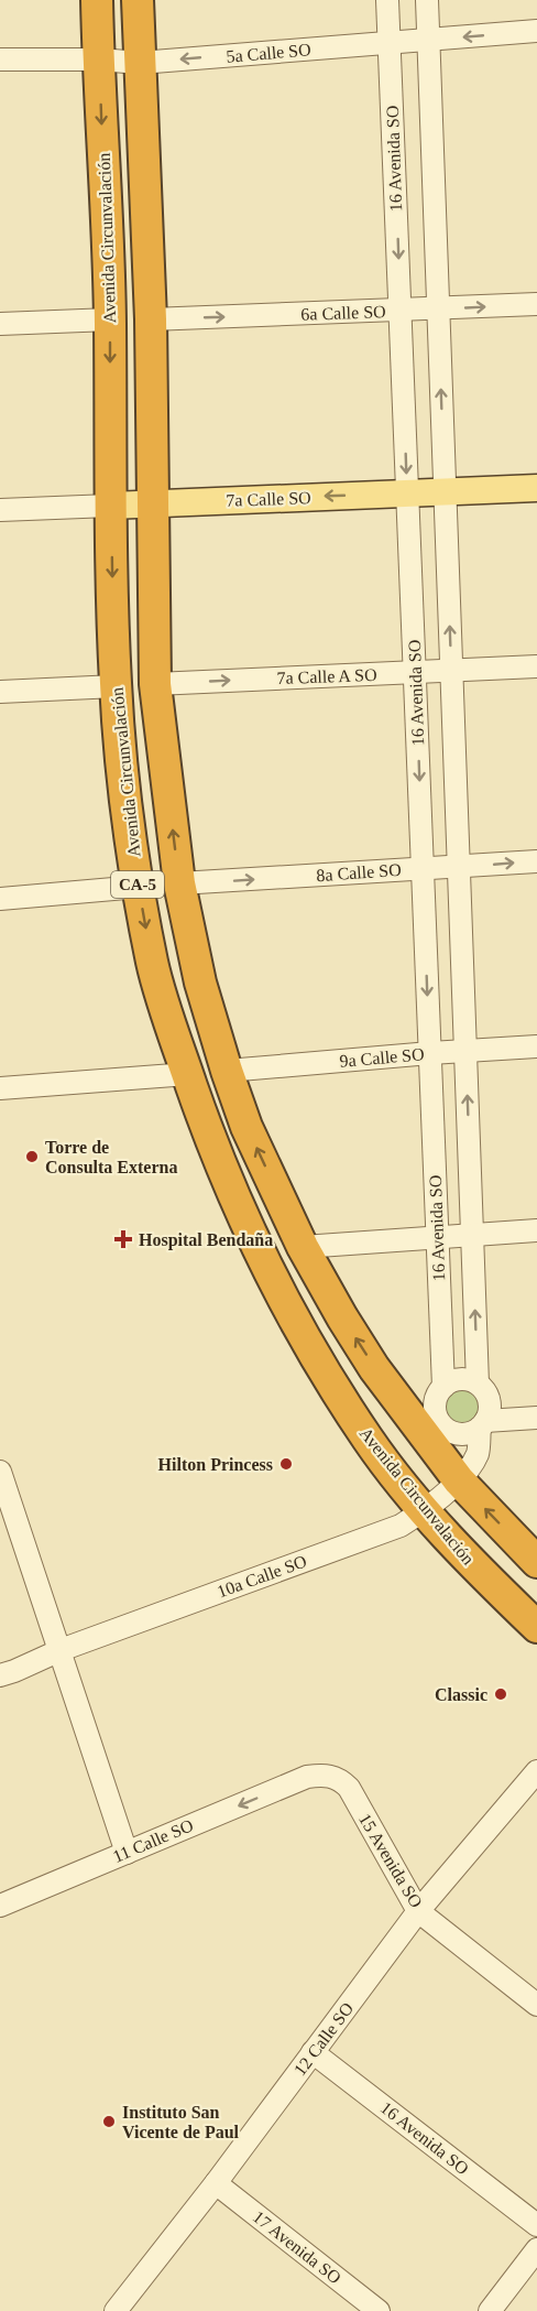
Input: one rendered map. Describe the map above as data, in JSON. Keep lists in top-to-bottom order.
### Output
{
  "streets": {
    "highway": ["Avenida Circunvalación", "CA-5"],
    "main road": ["7a Calle SO"],
    "street": [
      "5a Calle SO",
      "16 Avenida SO",
      "6a Calle SO",
      "7a Calle A SO",
      "8a Calle SO",
      "9a Calle SO",
      "10a Calle SO",
      "11 Calle SO",
      "15 Avenida SO",
      "12 Calle SO",
      "17 Avenida SO"
    ]
  },
  "crossings": [
    ["5a Calle SO", "16 Avenida SO"],
    ["5a Calle SO", "Avenida Circunvalación"],
    ["5a Calle SO", "CA-5"],
    ["16 Avenida SO", "6a Calle SO"],
    ["16 Avenida SO", "7a Calle SO"],
    ["16 Avenida SO", "7a Calle A SO"],
    ["16 Avenida SO", "8a Calle SO"],
    ["16 Avenida SO", "CA-5"],
    ["16 Avenida SO", "9a Calle SO"],
    ["16 Avenida SO", "10a Calle SO"],
    ["16 Avenida SO", "12 Calle SO"],
    ["Avenida Circunvalación", "7a Calle SO"],
    ["Avenida Circunvalación", "10a Calle SO"],
    ["6a Calle SO", "CA-5"],
    ["7a Calle SO", "CA-5"],
    ["7a Calle A SO", "CA-5"],
    ["8a Calle SO", "CA-5"],
    ["CA-5", "9a Calle SO"],
    ["CA-5", "10a Calle SO"],
    ["11 Calle SO", "15 Avenida SO"],
    ["15 Avenida SO", "12 Calle SO"],
    ["12 Calle SO", "17 Avenida SO"]
  ],
  "one_way": [
    "5a Calle SO",
    "6a Calle SO",
    "7a Calle SO",
    "7a Calle A SO",
    "8a Calle SO",
    "11 Calle SO"
  ],
  "places": {
    "other": [
      "Torre de Consulta Externa",
      "Hilton Princess",
      "Classic",
      "Instituto San Vicente de Paul"
    ],
    "health": ["Hospital Bendaña"]
  }
}
